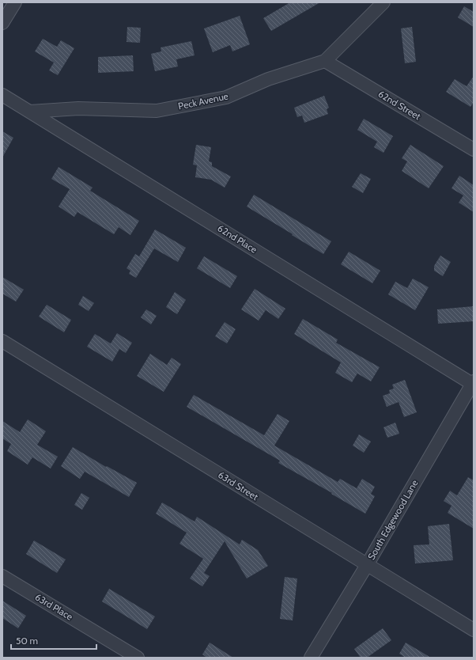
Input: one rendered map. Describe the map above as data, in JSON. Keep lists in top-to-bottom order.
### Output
{
  "streets": {
    "street": [
      "Peck Avenue",
      "62nd Street",
      "62nd Place",
      "63rd Street",
      "South Edgewood Lane",
      "63rd Place"
    ]
  },
  "crossings": [
    ["Peck Avenue", "62nd Street"],
    ["Peck Avenue", "62nd Place"],
    ["62nd Place", "South Edgewood Lane"],
    ["63rd Street", "South Edgewood Lane"]
  ],
  "scale_bar": "50 m"
}
